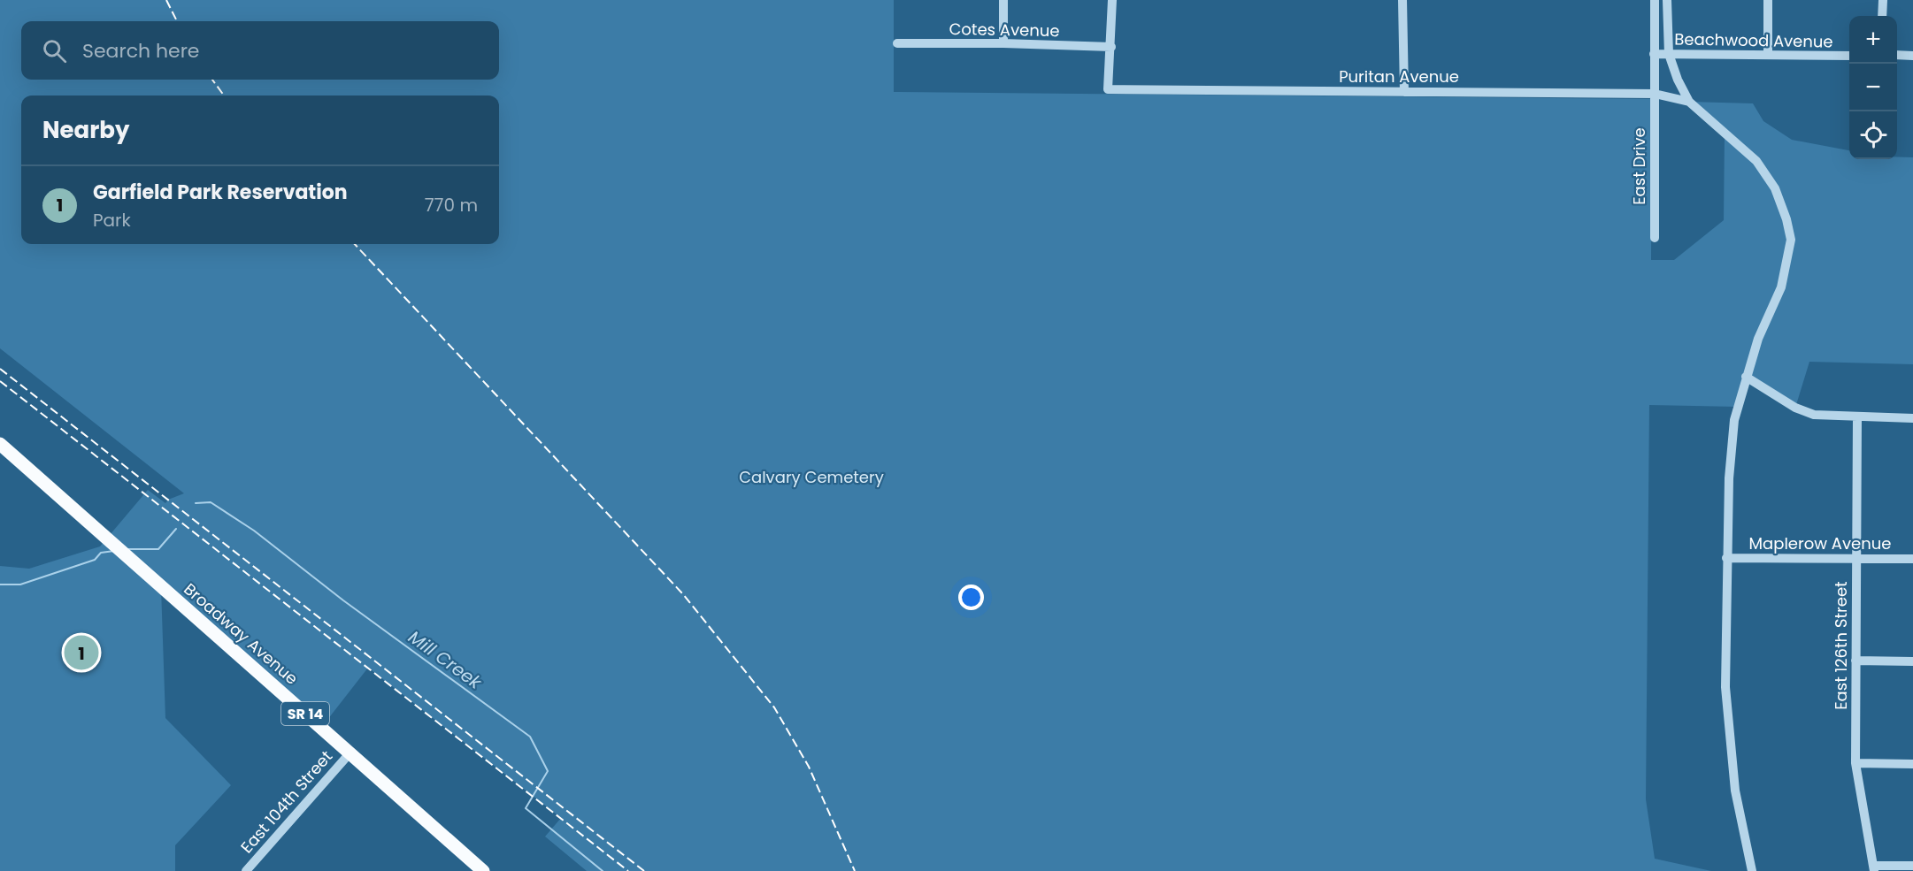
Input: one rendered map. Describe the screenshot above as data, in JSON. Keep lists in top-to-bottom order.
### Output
{
  "streets": {
    "main road": ["Broadway Avenue", "SR 14"],
    "street": [
      "Cotes Avenue",
      "Beachwood Avenue",
      "Puritan Avenue",
      "East Drive",
      "Maplerow Avenue",
      "East 126th Street",
      "East 104th Street"
    ]
  },
  "crossings": [
    ["Cotes Avenue", "Puritan Avenue"],
    ["Beachwood Avenue", "East Drive"],
    ["Puritan Avenue", "East Drive"],
    ["Maplerow Avenue", "East 126th Street"],
    ["Broadway Avenue", "East 104th Street"]
  ],
  "water": ["Mill Creek"],
  "parks": ["Calvary Cemetery"],
  "page": {
    "map_buttons": ["+", "−"],
    "search": "Search here",
    "heading": "Nearby",
    "list": [
      {
        "mark": "1",
        "name": "Garfield Park Reservation",
        "note": "Park",
        "value": "770 m"
      }
    ],
    "pins": "1"
  }
}
